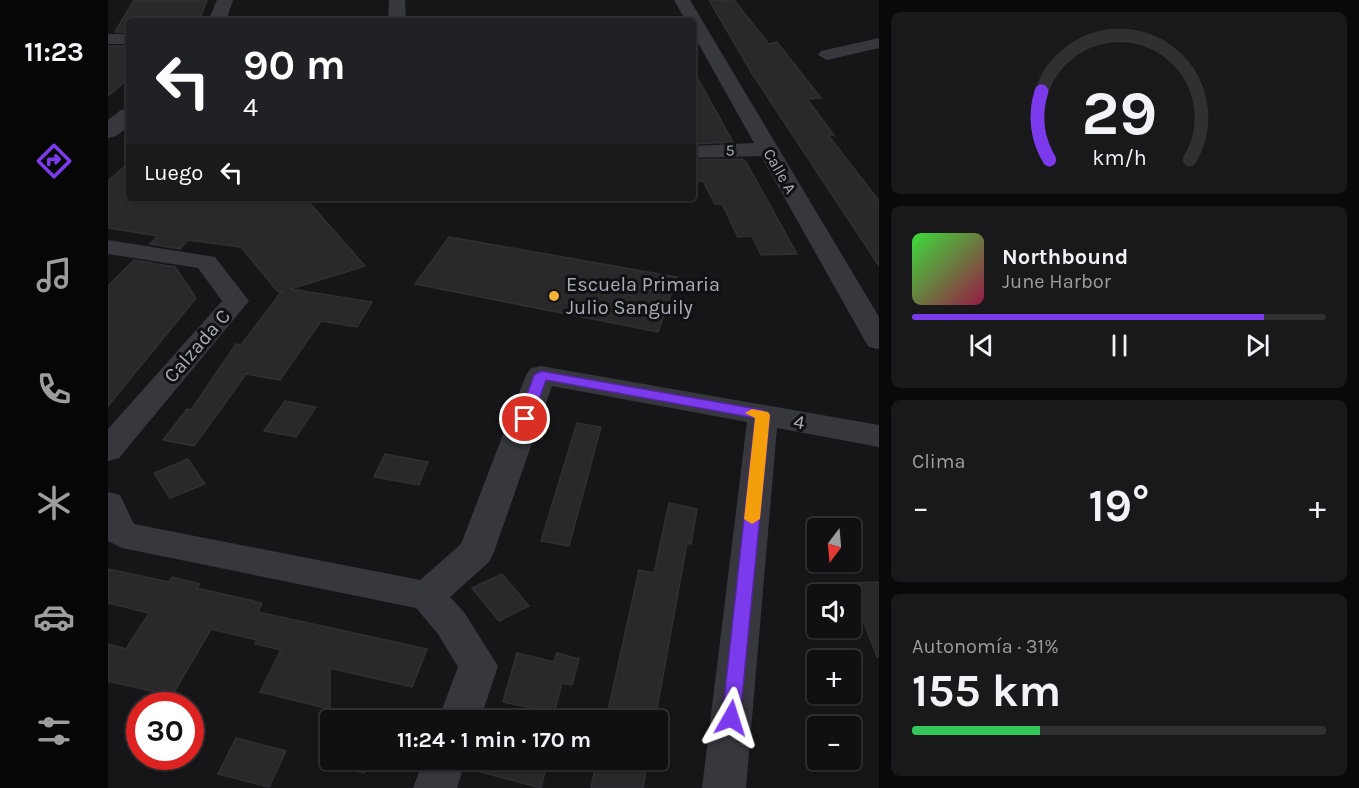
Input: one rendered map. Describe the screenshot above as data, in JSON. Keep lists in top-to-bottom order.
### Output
{
  "streets": {
    "street": [
      "5",
      "Calle A",
      "Calzada C",
      "4"
    ]
  },
  "crossings": [
    ["5", "Calle A"]
  ],
  "places": ["Escuela Primaria Julio Sanguily"],
  "north": "bottom",
  "page": {
    "tabs": "11:23",
    "turn": ["90 m", "4"],
    "then": "Luego",
    "song": ["Northbound", "June Harbor"],
    "tile": [
      "Clima",
      ["Autonomía · 31%", "155 km"]
    ],
    "heat": ["−", "19°", "+"],
    "map_buttons": ["+", "−"],
    "limit": "30",
    "trip": "11:24 · 1 min · 170 m",
    "gauge": ["29", "km/h"]
  }
}
